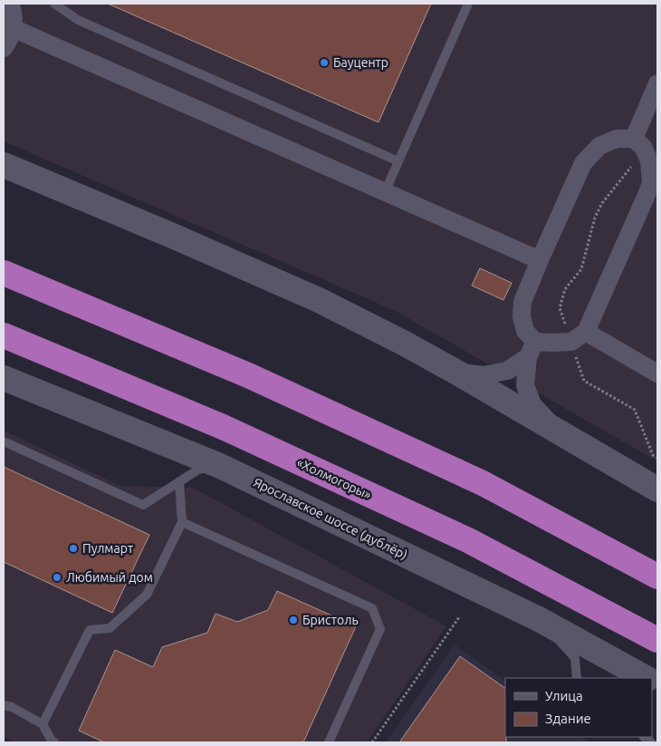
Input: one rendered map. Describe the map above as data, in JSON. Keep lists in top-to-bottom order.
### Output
{
  "streets": {
    "highway": ["«Холмогоры»"],
    "street": ["Ярославское шоссе (дублёр)"]
  },
  "places": [
    "Бауцентр",
    "Пулмарт",
    "Любимый дом",
    "Бристоль"
  ],
  "legend": ["Улица", "Здание"]
}
